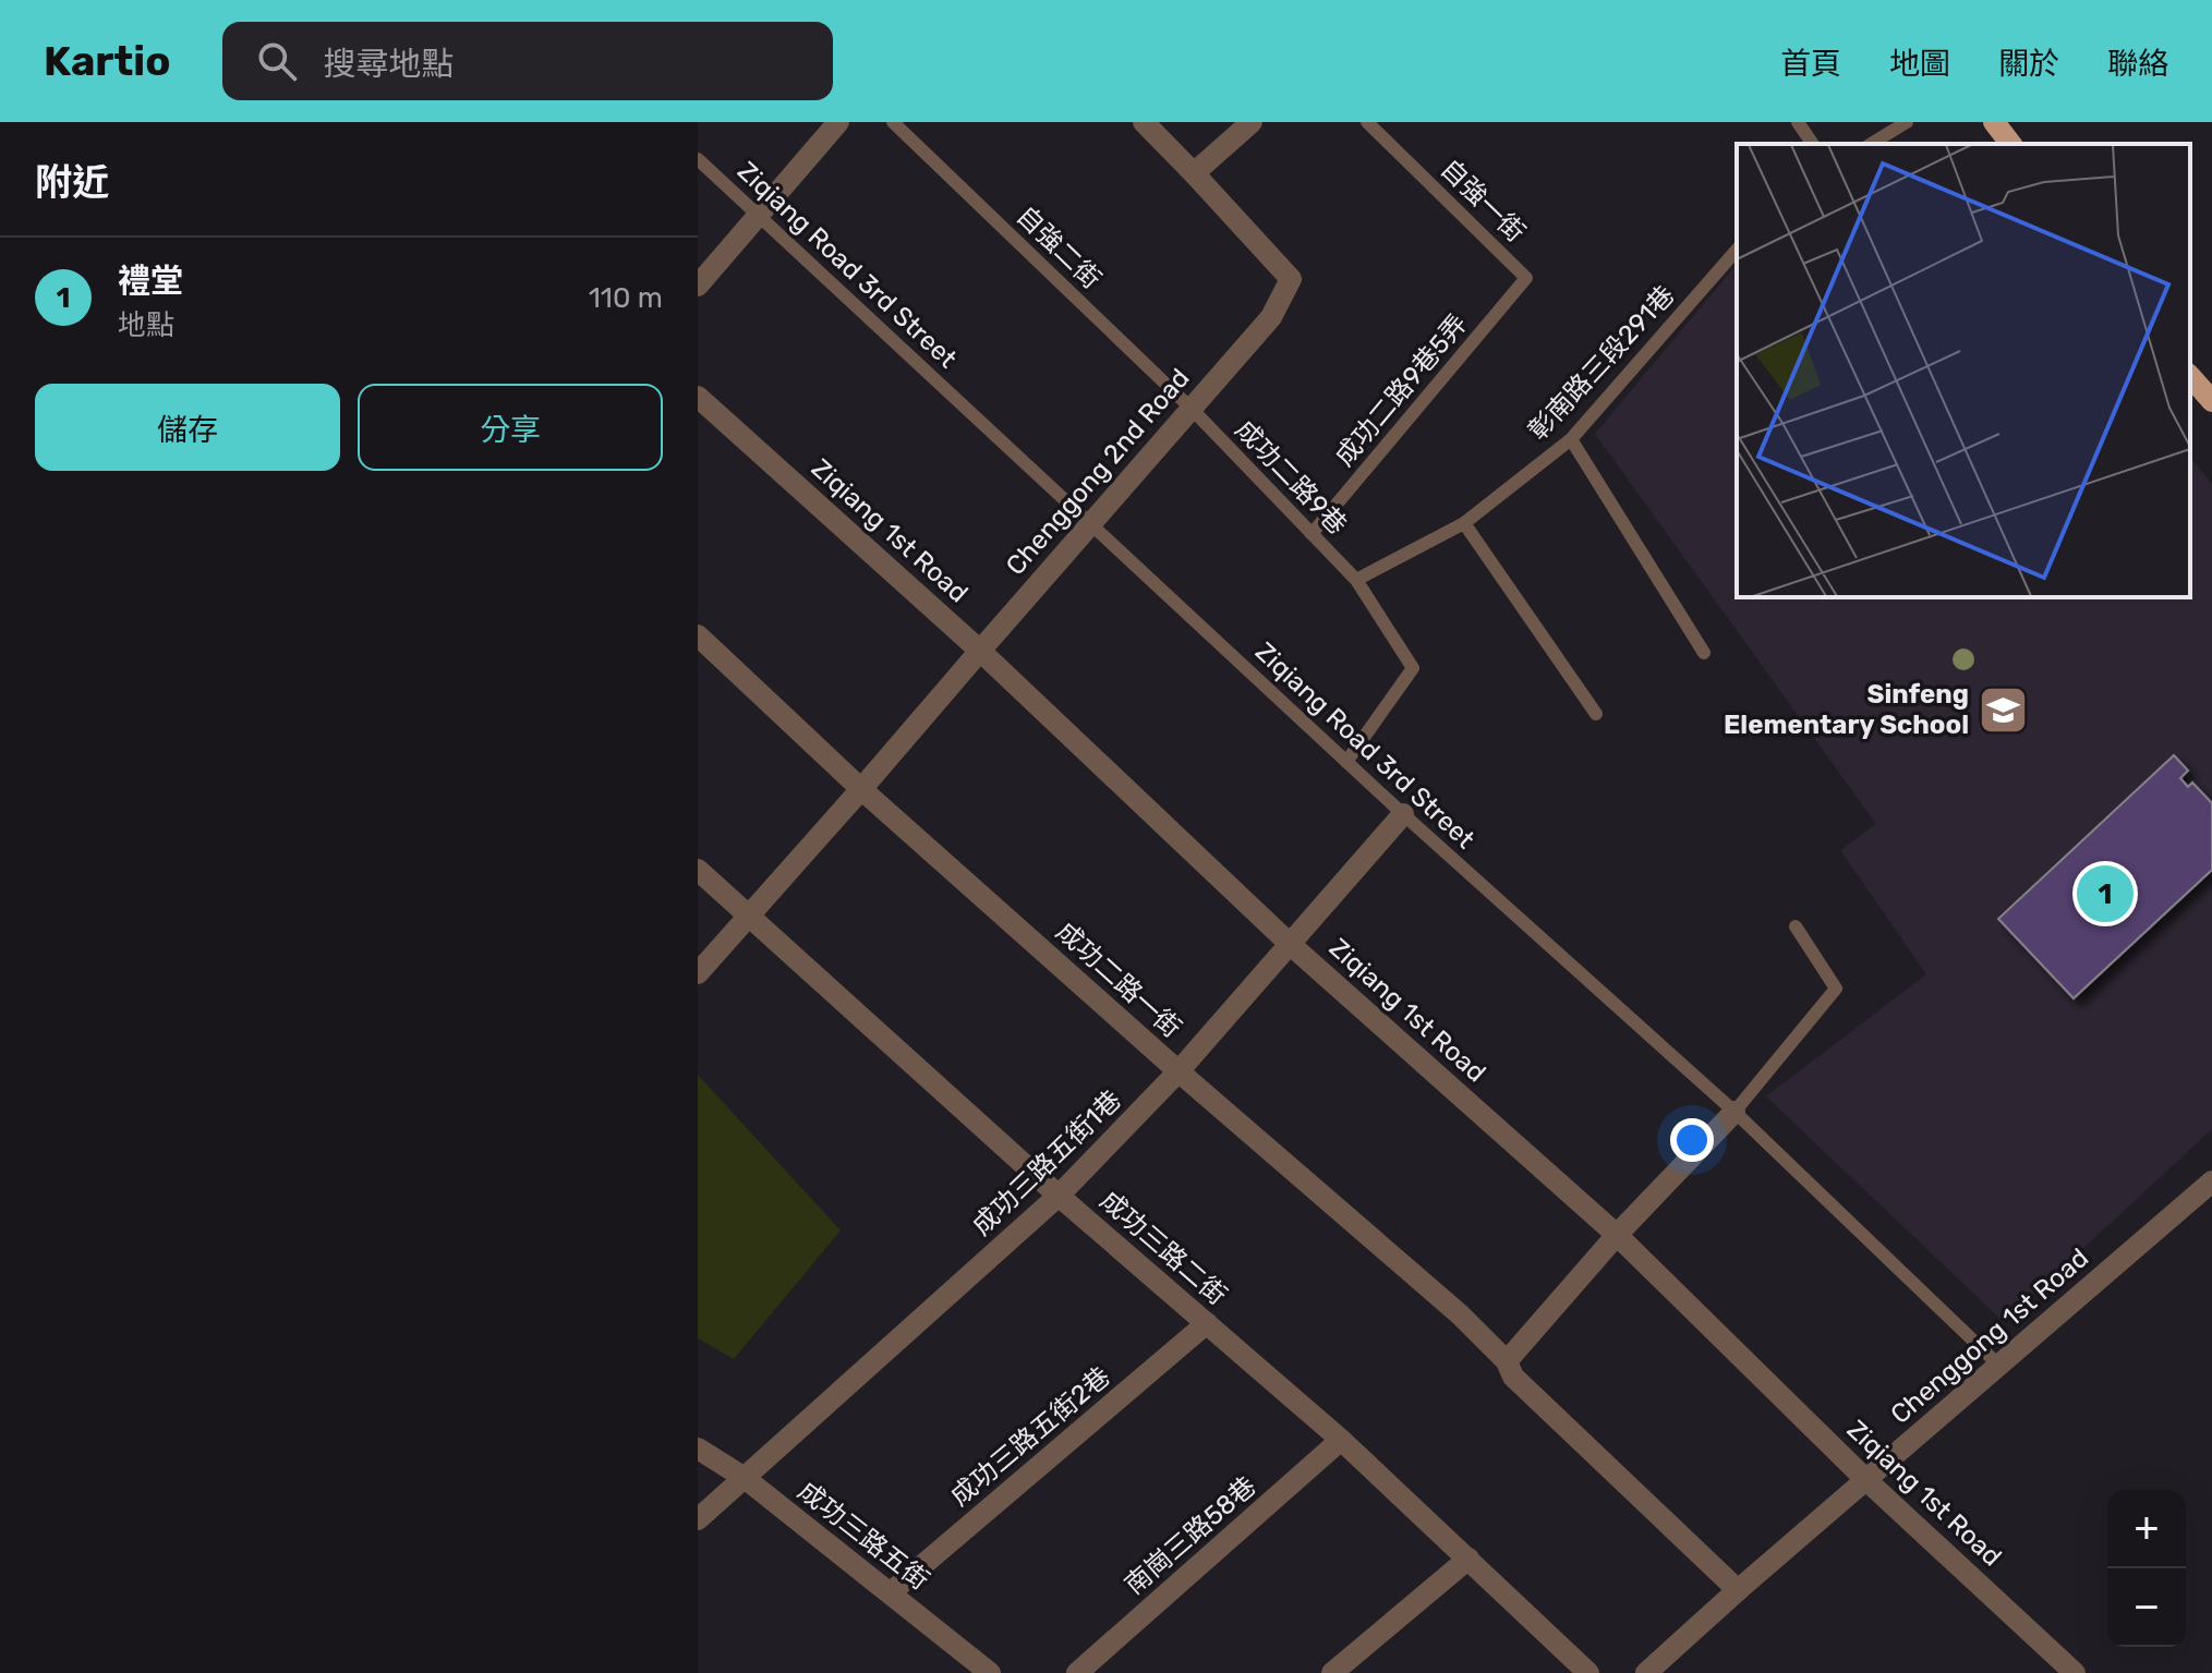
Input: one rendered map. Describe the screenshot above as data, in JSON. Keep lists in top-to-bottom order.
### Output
{
  "streets": {
    "street": [
      "Chenggong 2nd Road",
      "Ziqiang 1st Road",
      "成功二路一街",
      "成功三路五街1巷",
      "成功三路二街",
      "Chenggong 1st Road",
      "成功三路五街2巷",
      "成功三路五街",
      "南崗三路58巷"
    ],
    "lane": [
      "自強一街",
      "自強二街",
      "Ziqiang Road 3rd Street",
      "彰南路三段291巷",
      "成功二路9巷5弄",
      "成功二路9巷"
    ]
  },
  "crossings": [
    ["自強一街", "成功二路9巷5弄"],
    ["自強二街", "Chenggong 2nd Road"],
    ["自強二街", "成功二路9巷"],
    ["Ziqiang Road 3rd Street", "Chenggong 2nd Road"],
    ["Ziqiang Road 3rd Street", "成功二路9巷"],
    ["Ziqiang Road 3rd Street", "成功三路五街1巷"],
    ["Ziqiang Road 3rd Street", "Chenggong 1st Road"],
    ["彰南路三段291巷", "成功二路9巷"],
    ["成功二路9巷5弄", "成功二路9巷"],
    ["Chenggong 2nd Road", "成功二路9巷"],
    ["Chenggong 2nd Road", "Ziqiang 1st Road"],
    ["Chenggong 2nd Road", "成功二路一街"],
    ["Chenggong 2nd Road", "成功三路二街"],
    ["Ziqiang 1st Road", "成功三路五街1巷"],
    ["Ziqiang 1st Road", "Chenggong 1st Road"],
    ["成功二路一街", "成功三路五街1巷"],
    ["成功二路一街", "Chenggong 1st Road"],
    ["成功三路五街1巷", "成功三路二街"],
    ["成功三路五街1巷", "成功三路五街"],
    ["成功三路二街", "成功三路五街2巷"],
    ["成功三路二街", "南崗三路58巷"],
    ["成功三路五街2巷", "成功三路五街"]
  ],
  "places": {
    "school or university": ["Sinfeng Elementary School"]
  },
  "page": {
    "header": "Kartio",
    "search": "搜尋地點",
    "nav": [
      "首頁",
      "地圖",
      "關於",
      "聯絡"
    ],
    "heading": "附近",
    "list": [
      {
        "mark": "1",
        "name": "禮堂",
        "note": "地點",
        "value": "110 m"
      }
    ],
    "buttons": ["儲存", "分享"],
    "pins": "1",
    "map_buttons": ["+", "−"]
  }
}
